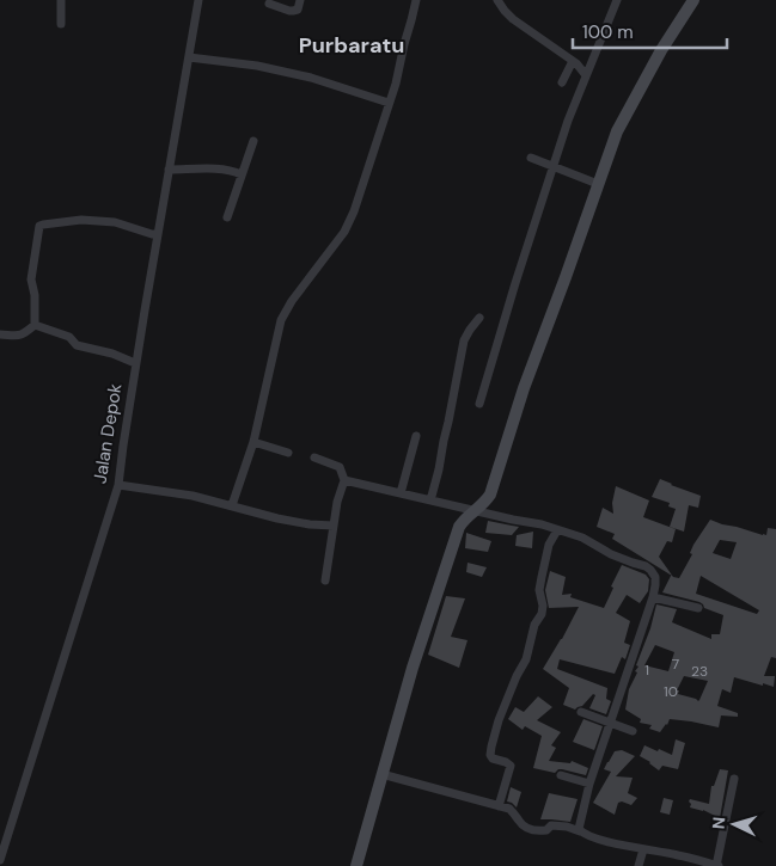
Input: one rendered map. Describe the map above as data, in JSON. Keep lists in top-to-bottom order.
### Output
{
  "streets": {
    "street": ["Jalan Depok"]
  },
  "districts": ["Purbaratu"],
  "house_numbers": [
    "7",
    "1",
    "23",
    "10"
  ],
  "scale_bar": "100 m",
  "north": "left"
}
